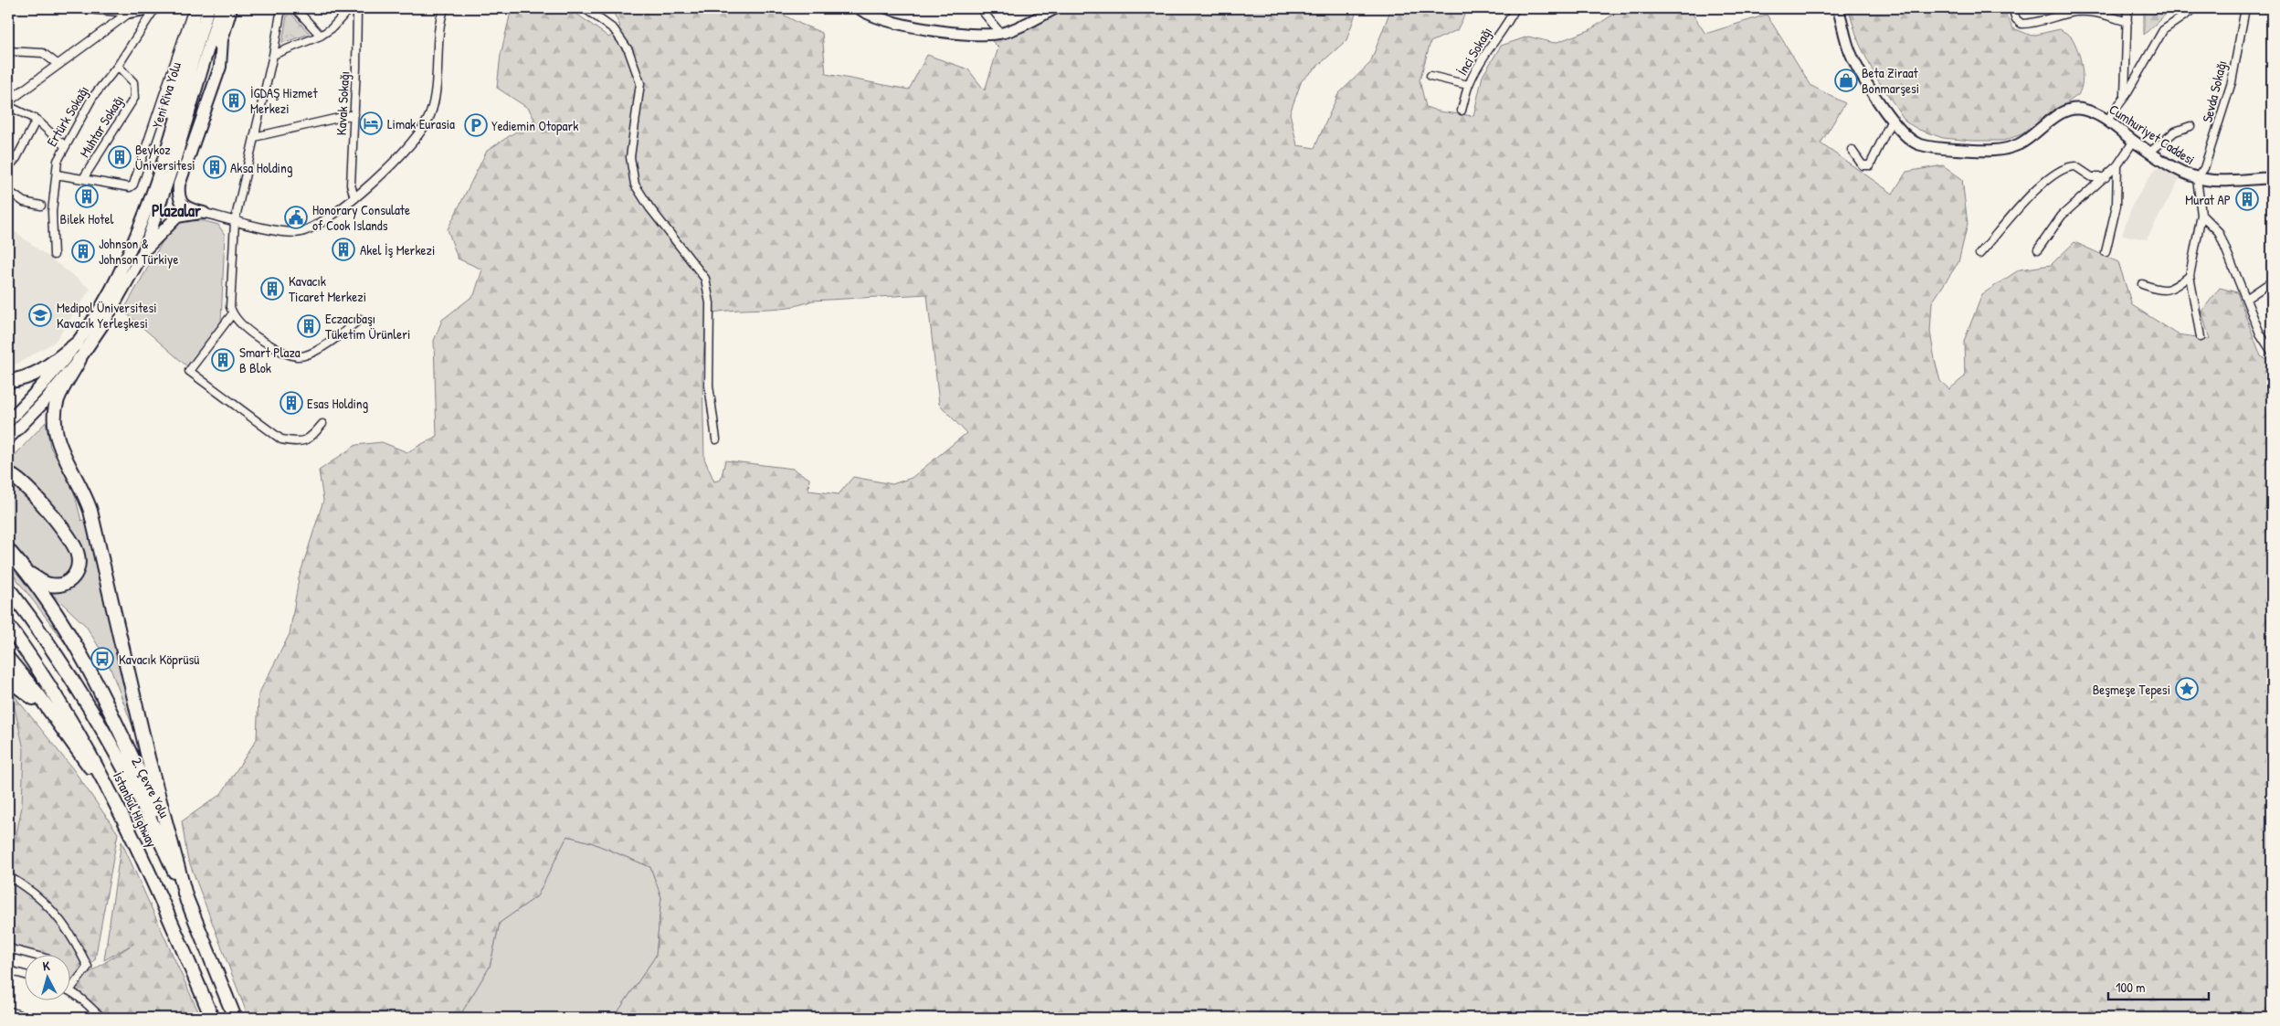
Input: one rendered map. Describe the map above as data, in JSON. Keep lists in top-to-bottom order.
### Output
{
  "streets": {
    "highway": ["Yeni Riva Yolu", "2. Çevre Yolu", "İstanbul Highway"],
    "main road": ["Cumhuriyet Caddesi"],
    "street": [
      "İnci Sokağı",
      "Sevda Sokağı",
      "Kavak Sokağı",
      "Ertürk Sokağı",
      "Muhtar Sokağı"
    ]
  },
  "crossings": [
    ["Sevda Sokağı", "Cumhuriyet Caddesi"],
    ["Ertürk Sokağı", "Muhtar Sokağı"]
  ],
  "districts": ["Plazalar"],
  "places": {
    "shop": ["Beta Ziraat Bonmarşesi"],
    "building": [
      "İGDAŞ Hizmet Merkezi",
      "Beykoz Üniversitesi",
      "Aksa Holding",
      "Bilek Hotel",
      "Murat AP",
      "Akel İş Merkezi",
      "Johnson & Johnson Türkiye",
      "Kavacık Ticaret Merkezi",
      "Eczacıbaşı Tüketim Ürünleri",
      "Smart Plaza B Blok",
      "Esas Holding"
    ],
    "hotel": ["Limak Eurasia"],
    "parking": ["Yediemin Otopark"],
    "public building": ["Honorary Consulate of Cook Islands"],
    "school or university": ["Medipol Üniversitesi Kavacık Yerleşkesi"],
    "bus stop": ["Kavacık Köprüsü"],
    "place": ["Beşmeşe Tepesi"]
  },
  "scale_bar": "100 m",
  "north": "top"
}
